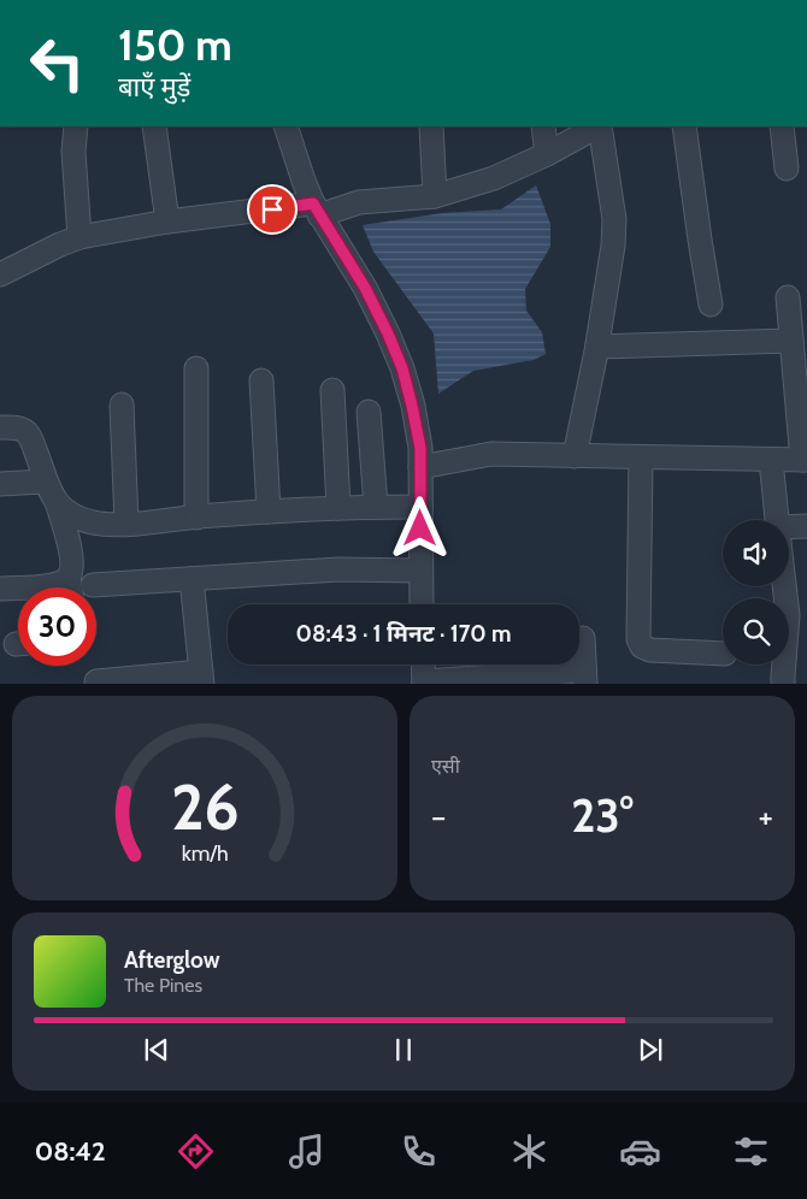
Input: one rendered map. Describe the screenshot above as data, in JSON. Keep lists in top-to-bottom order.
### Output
{
  "page": {
    "turn": ["150 m", "बाएँ मुड़ें"],
    "limit": "30",
    "trip": "08:43 · 1 मिनट · 170 m",
    "tile": "एसी",
    "heat": ["−", "23°", "+"],
    "song": ["Afterglow", "The Pines"],
    "tabs": "08:42",
    "gauge": ["26", "km/h"]
  }
}
